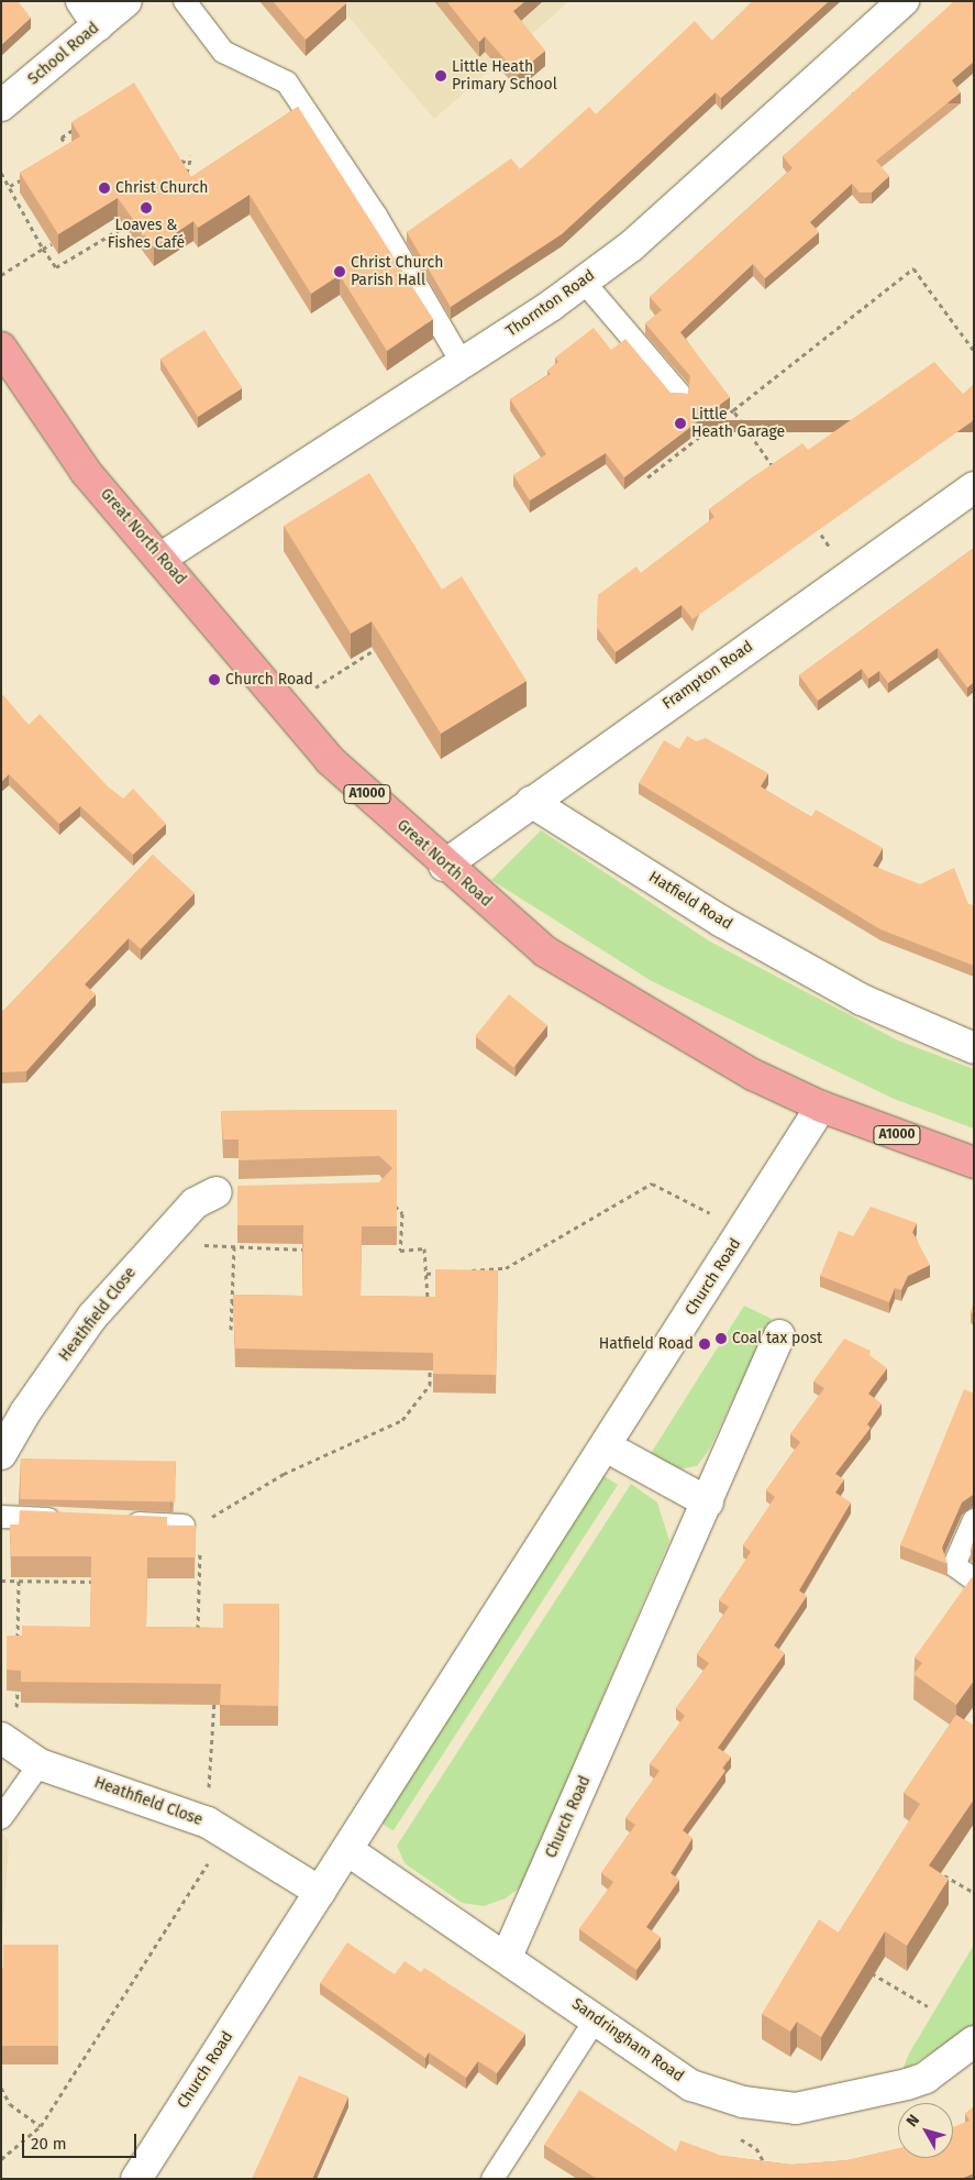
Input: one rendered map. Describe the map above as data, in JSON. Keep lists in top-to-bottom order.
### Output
{
  "streets": {
    "main road": ["Great North Road", "A1000"],
    "street": [
      "School Road",
      "Thornton Road",
      "Frampton Road",
      "Hatfield Road",
      "Church Road",
      "Heathfield Close",
      "Sandringham Road"
    ]
  },
  "crossings": [
    ["Thornton Road", "Great North Road"],
    ["Great North Road", "Frampton Road"],
    ["Great North Road", "A1000"],
    ["Great North Road", "Church Road"],
    ["Frampton Road", "Hatfield Road"],
    ["A1000", "Church Road"],
    ["Church Road", "Heathfield Close"],
    ["Church Road", "Sandringham Road"]
  ],
  "places": [
    "Little Heath Primary School",
    "Christ Church",
    "Loaves & Fishes Café",
    "Christ Church Parish Hall",
    "Little Heath Garage",
    "Church Road",
    "Coal tax post",
    "Hatfield Road"
  ],
  "scale_bar": "20 m",
  "north": "top left"
}
